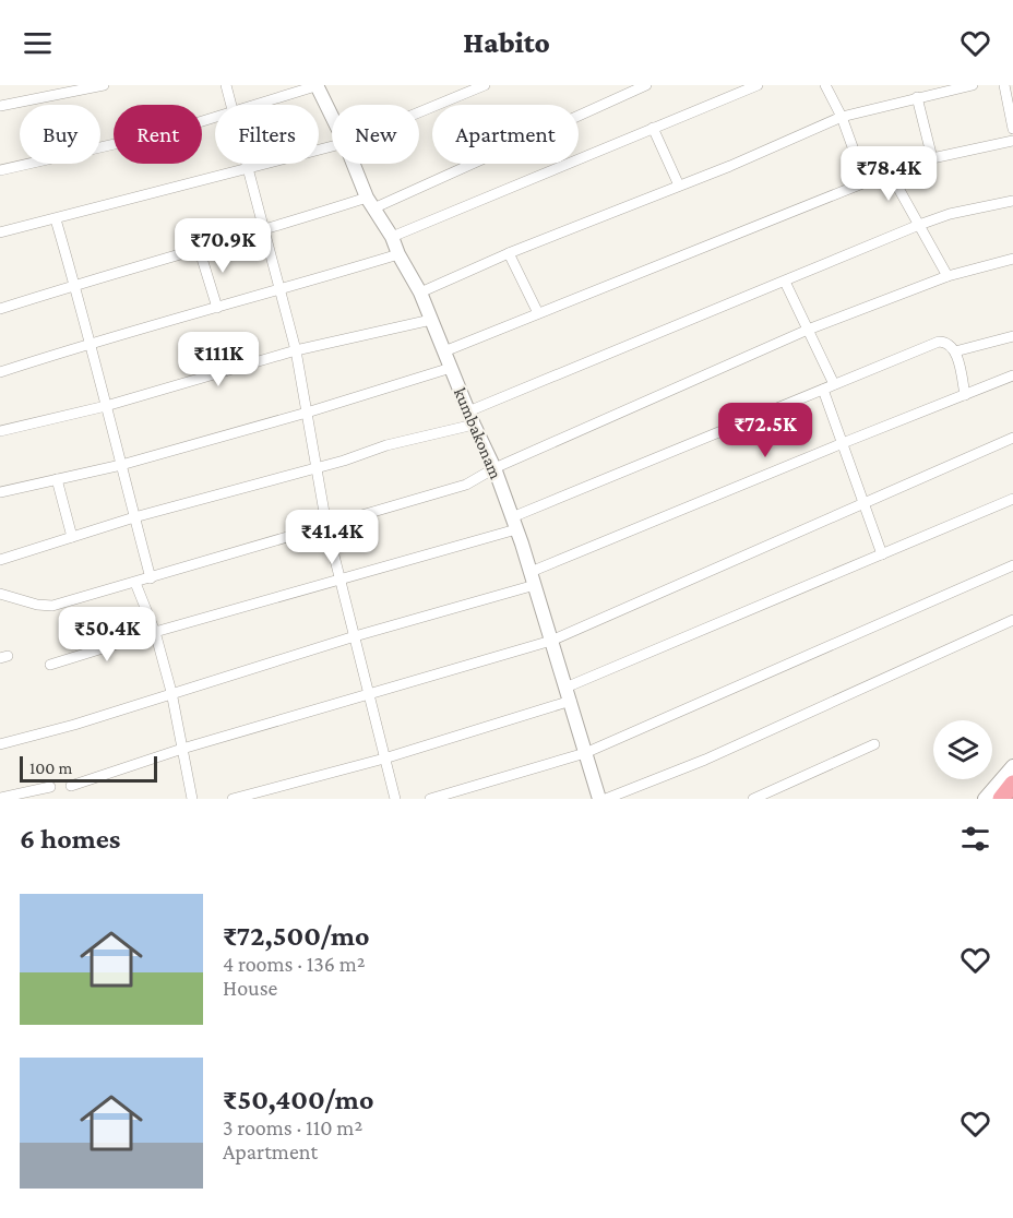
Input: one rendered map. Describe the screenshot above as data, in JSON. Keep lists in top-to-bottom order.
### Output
{
  "streets": {
    "street": ["kumbakonam"]
  },
  "scale_bar": "100 m",
  "page": {
    "header": "Habito",
    "chip": [
      "Buy",
      "Rent",
      "Filters",
      "New",
      "Apartment"
    ],
    "price": [
      "₹78.4K",
      "₹70.9K",
      "₹111K",
      "₹72.5K",
      "₹41.4K",
      "₹50.4K"
    ],
    "scale": "100 m",
    "heading": "6 homes",
    "list": [
      {
        "name": "₹72,500/mo",
        "note": "4 rooms · 136 m² · House"
      },
      {
        "name": "₹50,400/mo",
        "note": "3 rooms · 110 m² · Apartment"
      }
    ]
  }
}
